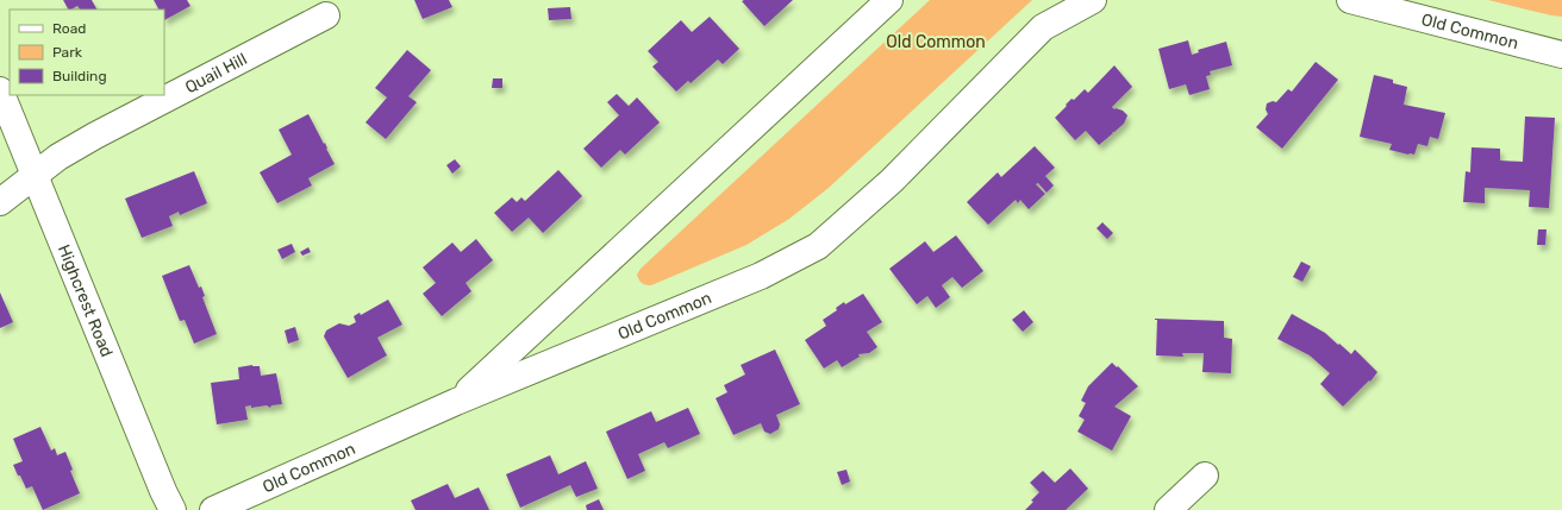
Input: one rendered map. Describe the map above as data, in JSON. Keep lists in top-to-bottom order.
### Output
{
  "streets": {
    "street": ["Old Common", "Quail Hill", "Highcrest Road"]
  },
  "crossings": [
    ["Quail Hill", "Highcrest Road"]
  ],
  "parks": ["Old Common"],
  "legend": ["Road", "Park", "Building"]
}
